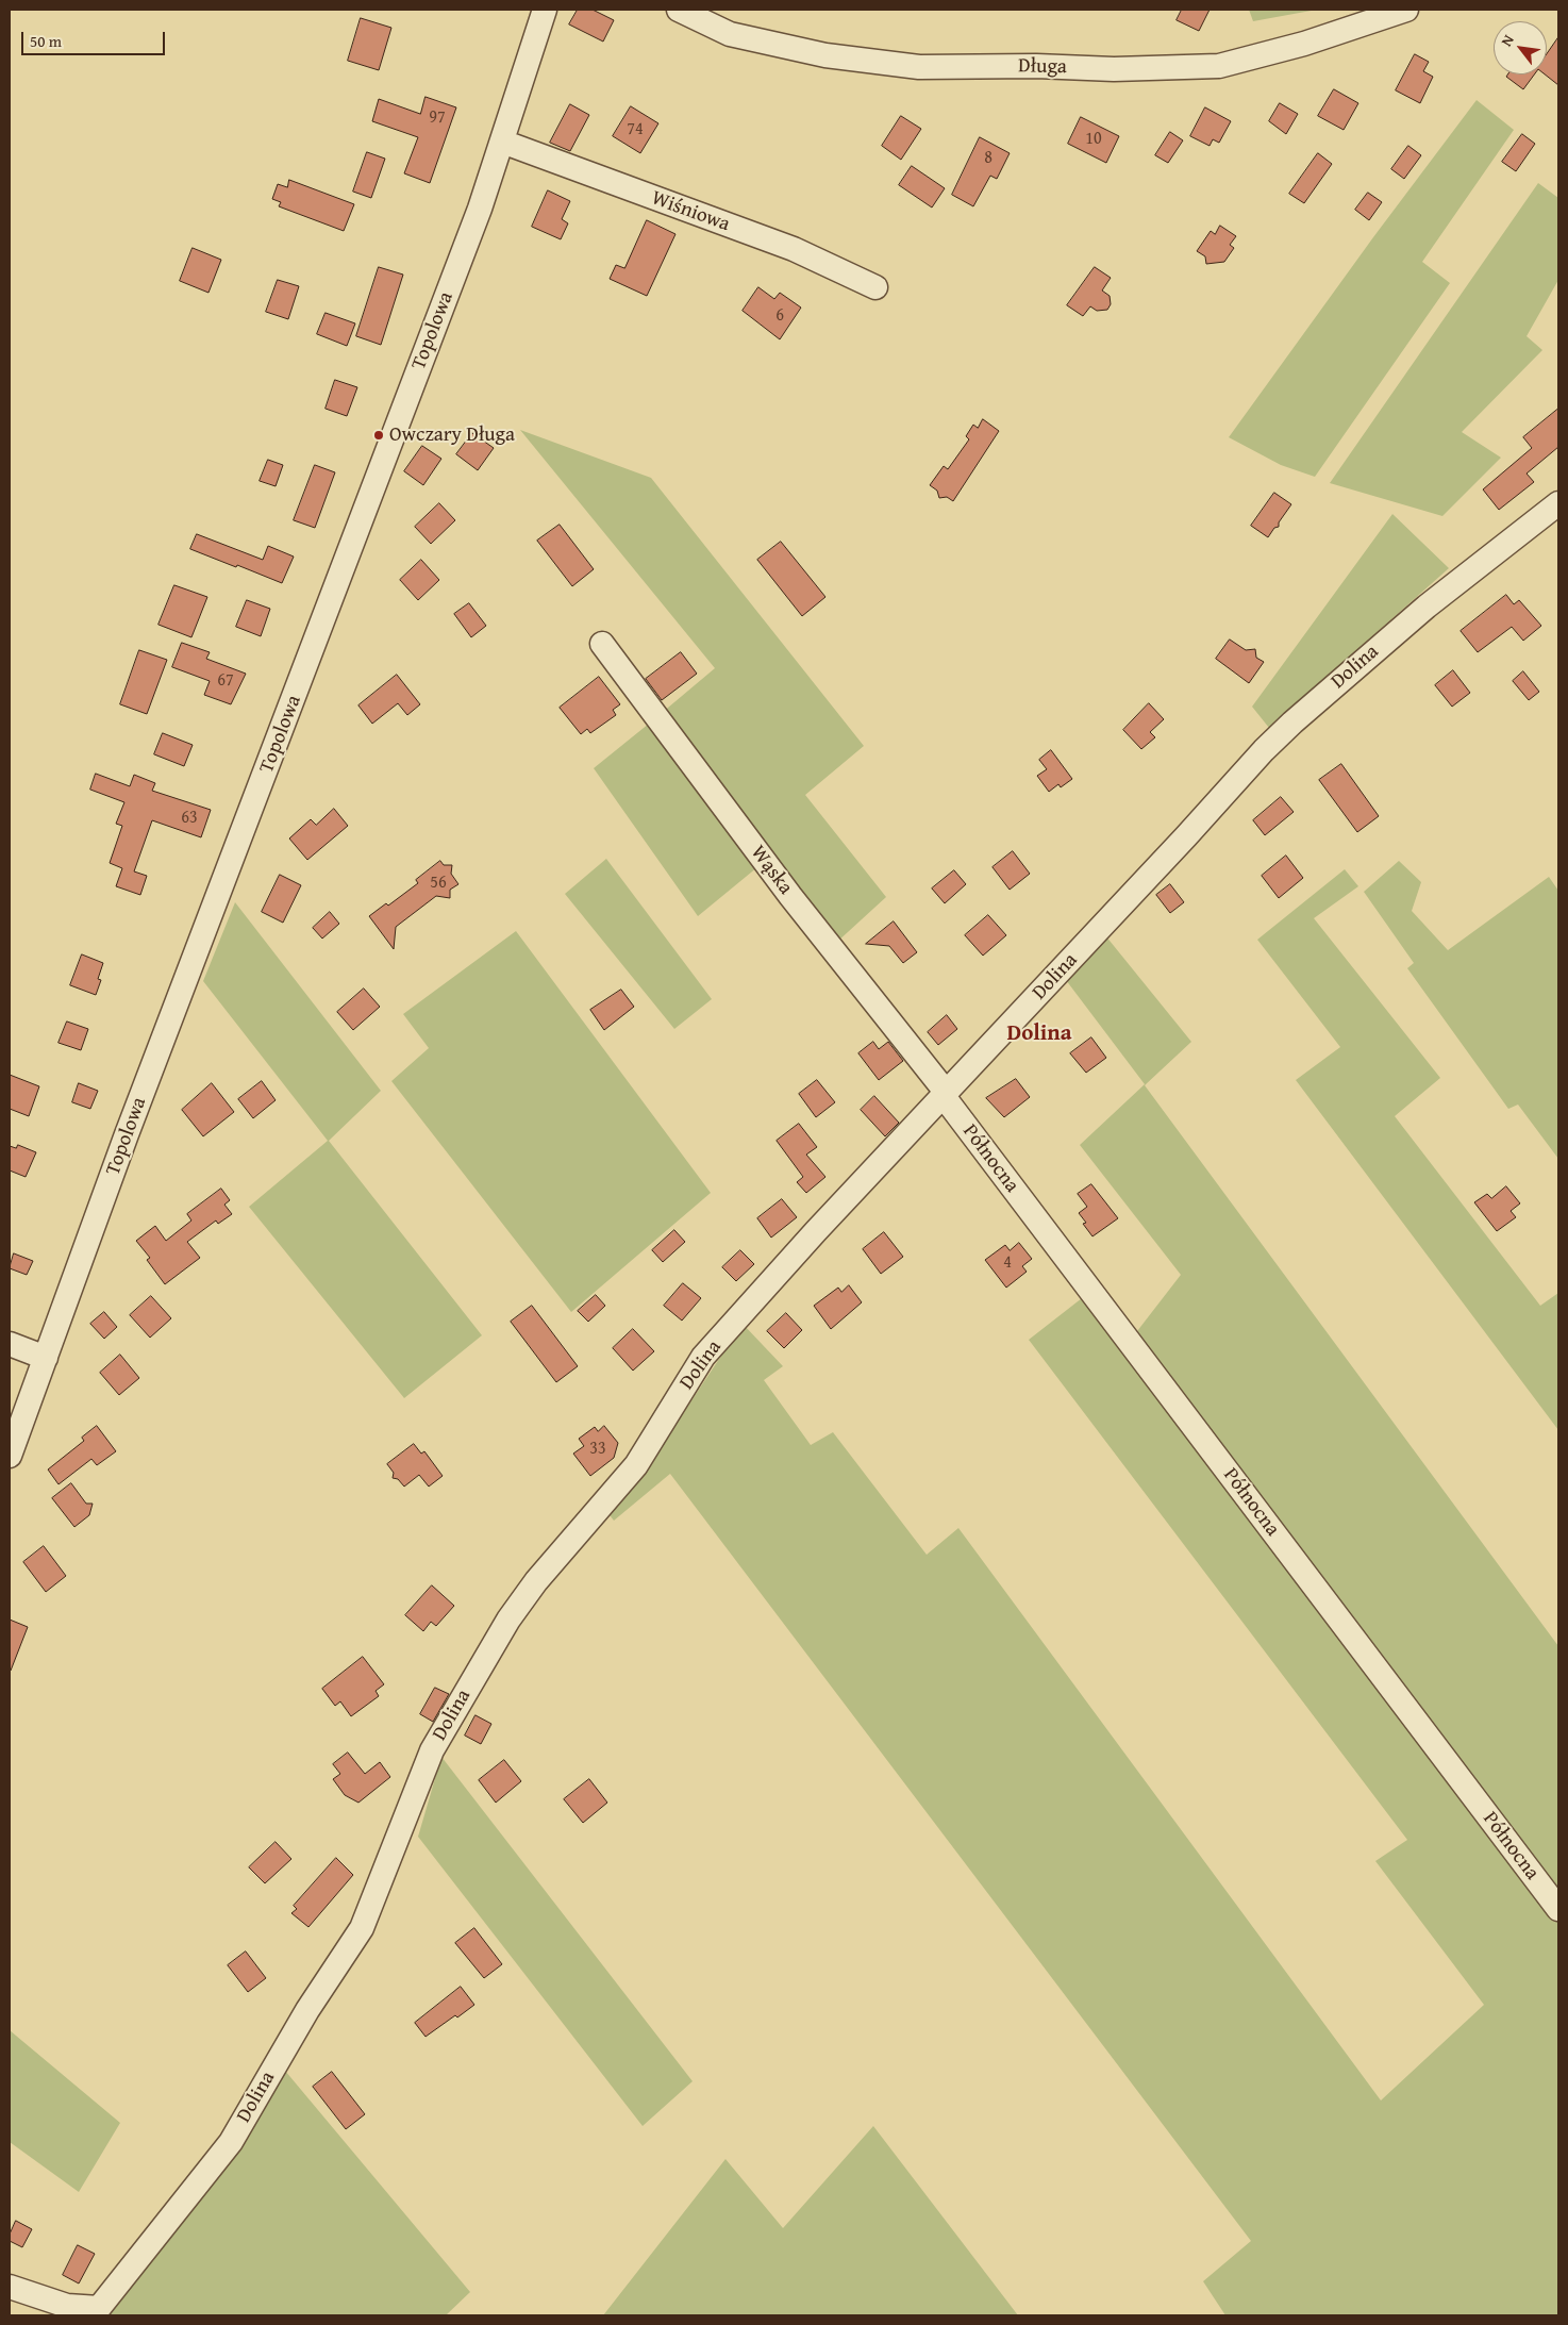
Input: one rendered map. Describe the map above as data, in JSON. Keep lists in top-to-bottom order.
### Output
{
  "streets": {
    "street": [
      "Długa",
      "Wiśniowa",
      "Topolowa",
      "Dolina",
      "Wąska",
      "Północna"
    ]
  },
  "crossings": [
    ["Wiśniowa", "Topolowa"],
    ["Dolina", "Wąska"],
    ["Dolina", "Północna"],
    ["Wąska", "Północna"]
  ],
  "districts": ["Dolina"],
  "places": ["Owczary Długa"],
  "house_numbers": [
    "97",
    "74",
    "10",
    "8",
    "6",
    "67",
    "63",
    "56",
    "4",
    "33"
  ],
  "scale_bar": "50 m",
  "north": "top left"
}
